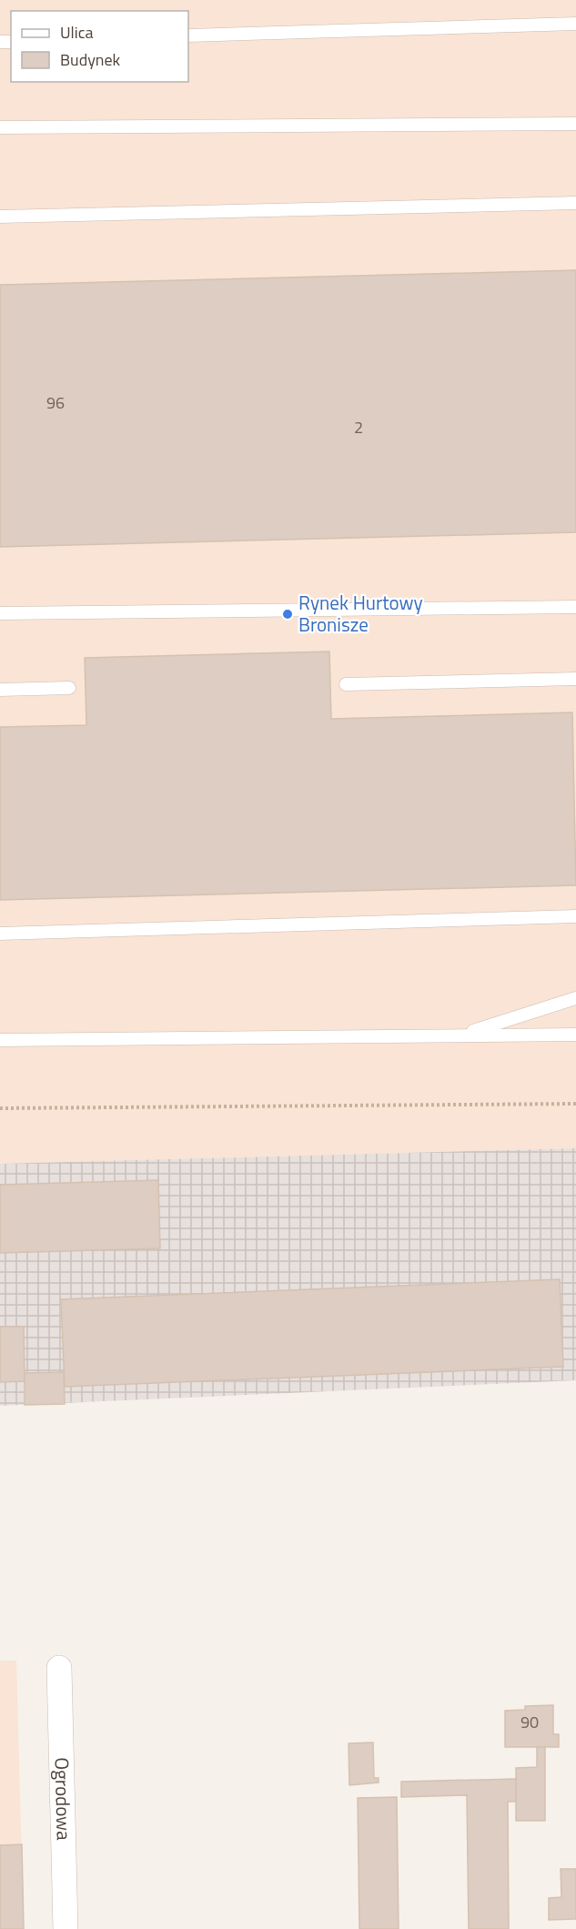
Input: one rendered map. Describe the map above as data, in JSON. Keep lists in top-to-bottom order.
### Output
{
  "streets": {
    "street": ["Ogrodowa"]
  },
  "places": ["Rynek Hurtowy Bronisze"],
  "house_numbers": ["96", "2", "90"],
  "legend": ["Ulica", "Budynek"]
}
